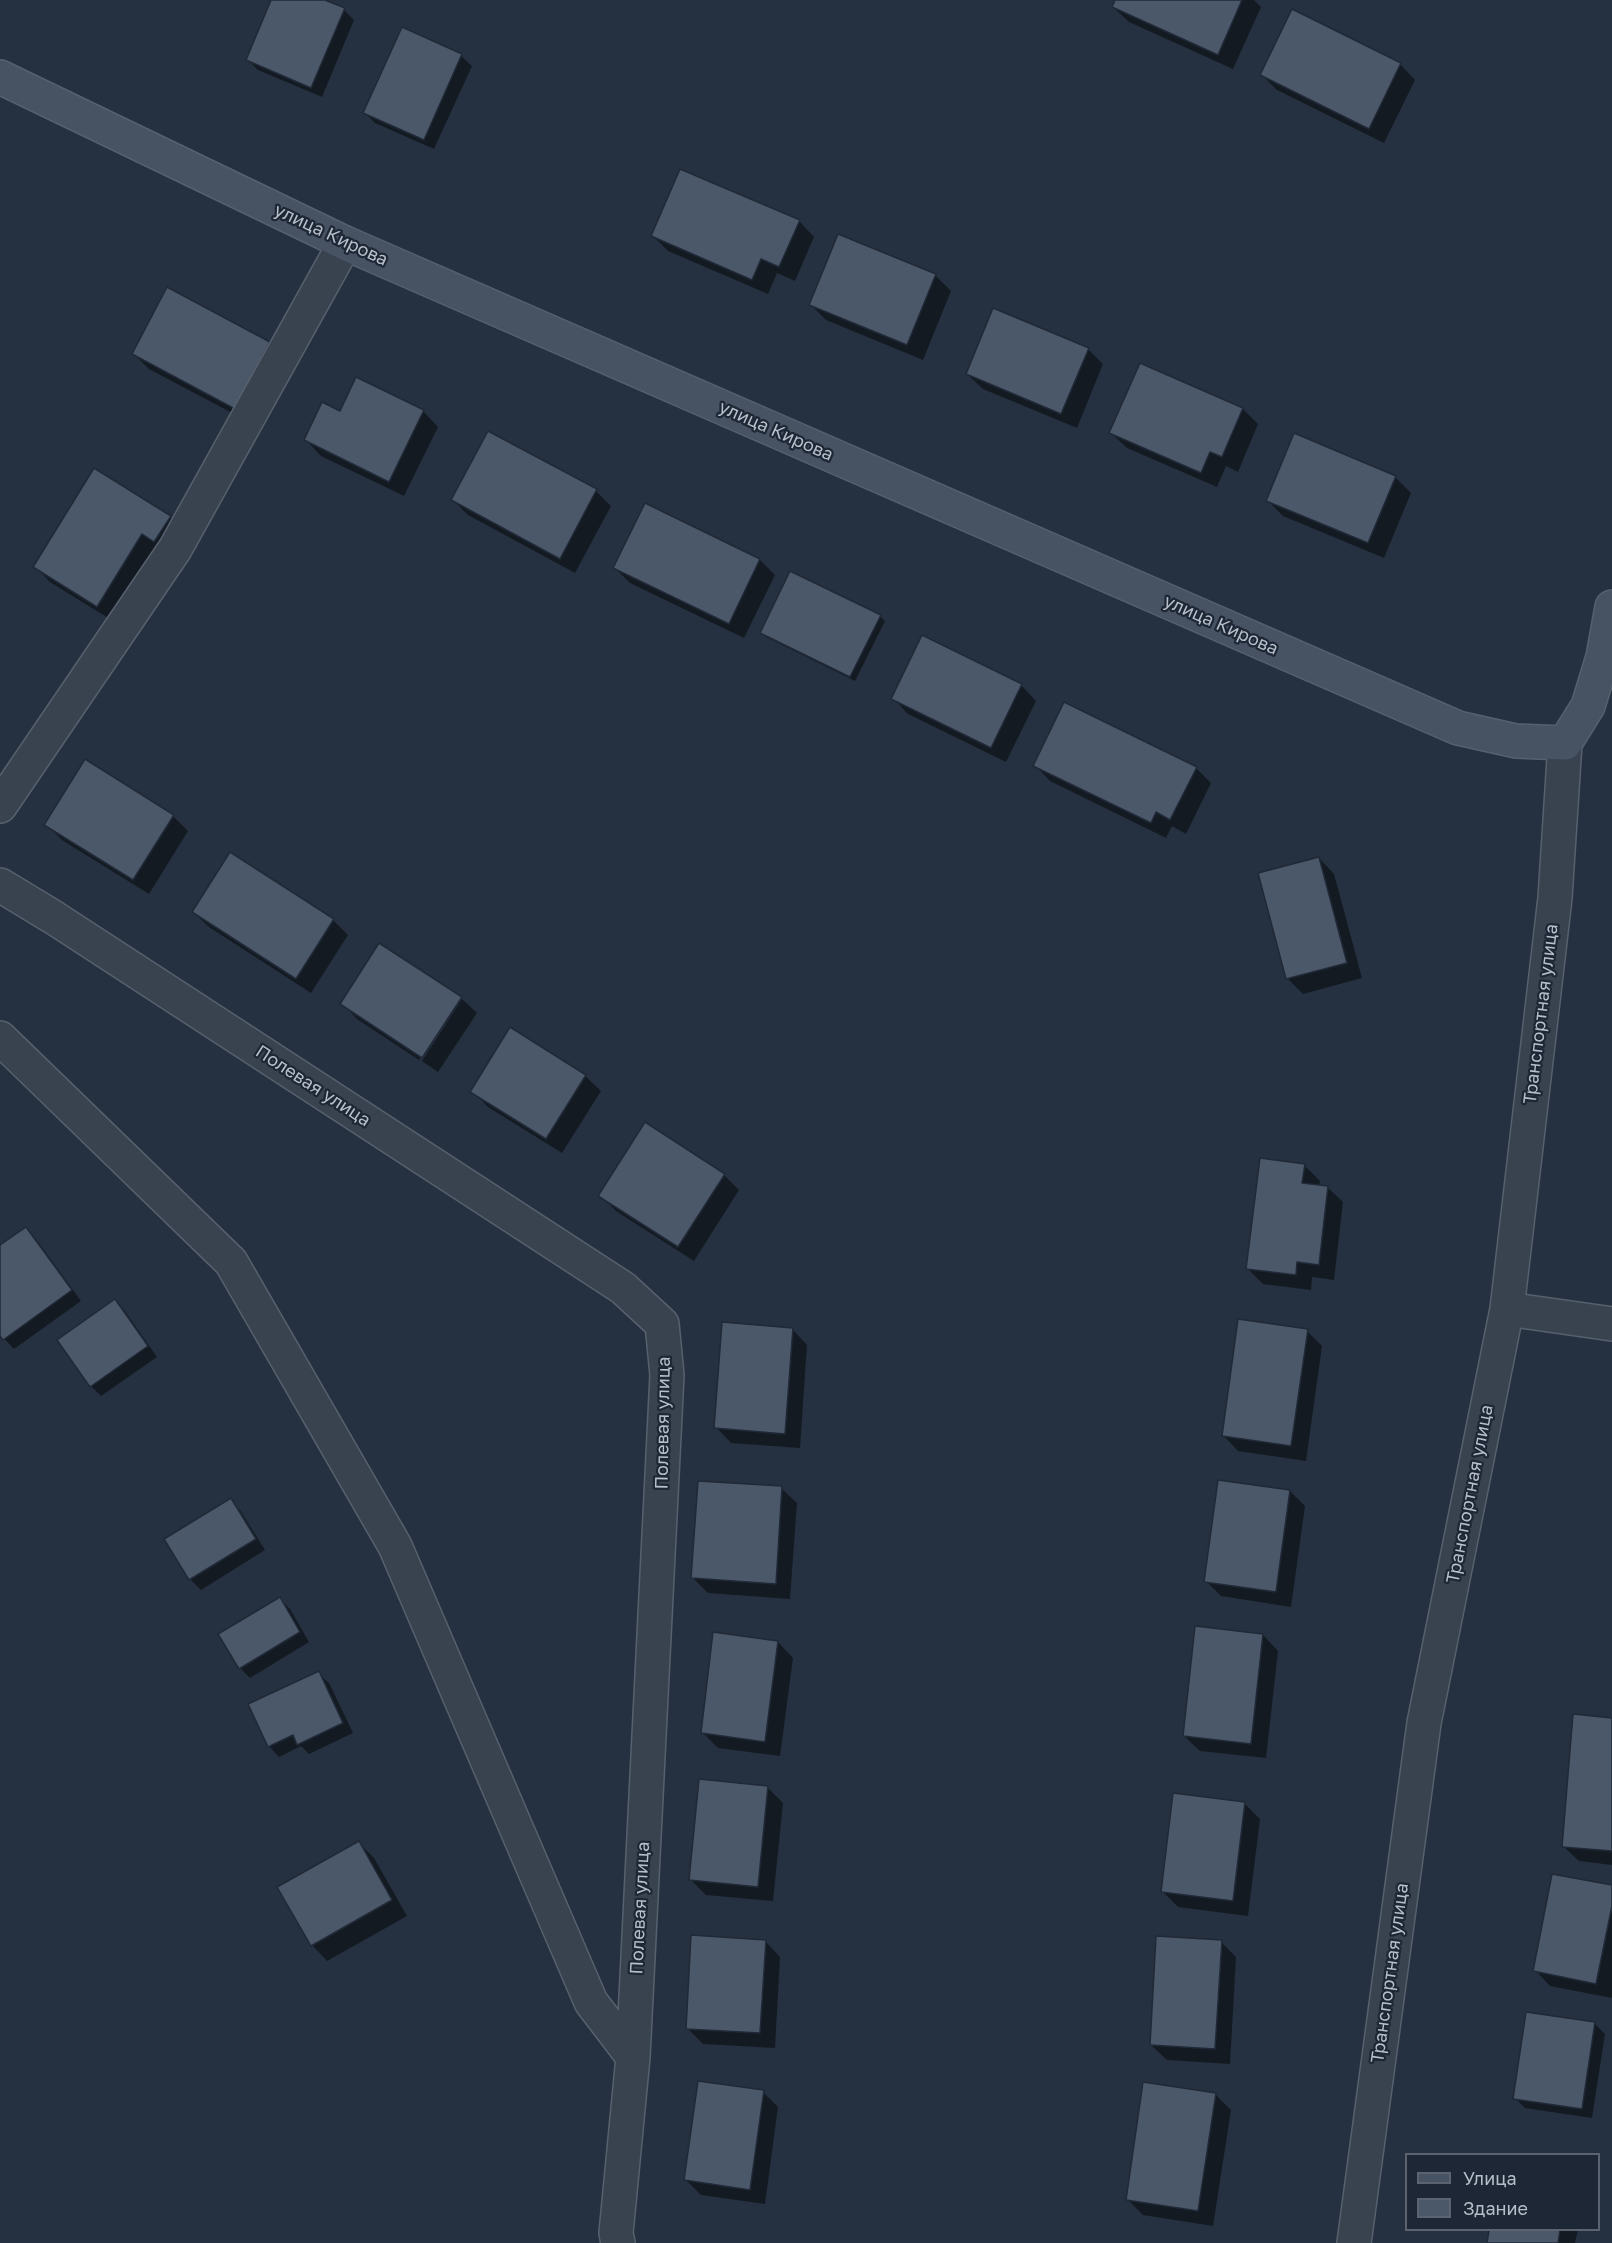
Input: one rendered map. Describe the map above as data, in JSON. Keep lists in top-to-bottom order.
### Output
{
  "streets": {
    "street": ["улица Кирова", "Транспортная улица", "Полевая улица"]
  },
  "crossings": [
    ["улица Кирова", "Транспортная улица"]
  ],
  "legend": ["Улица", "Здание"]
}
